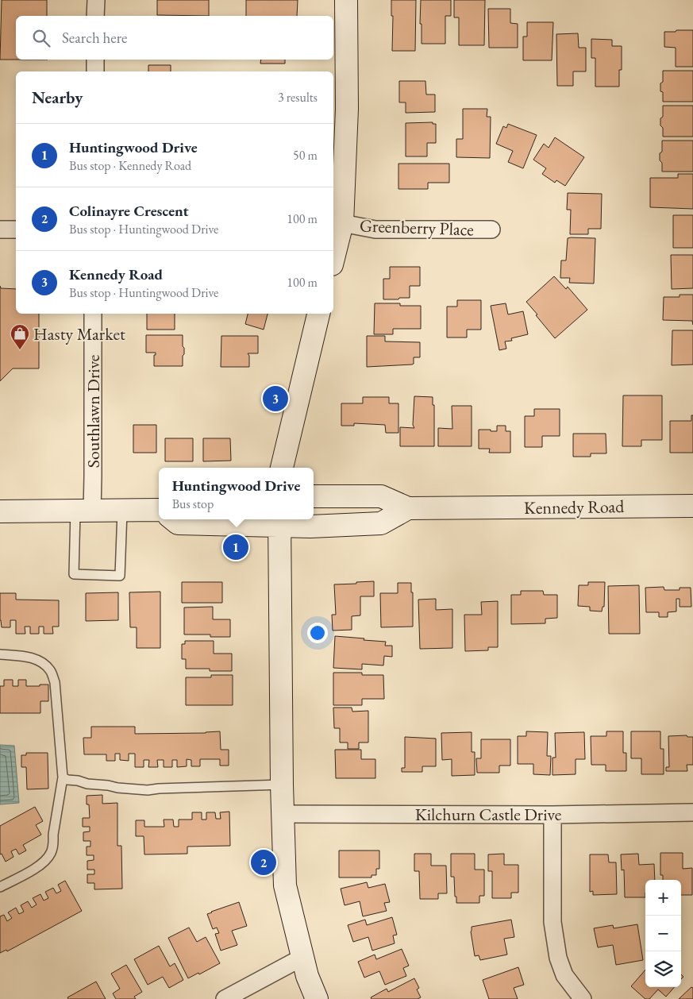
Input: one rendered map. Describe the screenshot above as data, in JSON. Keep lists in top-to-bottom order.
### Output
{
  "streets": {
    "street": [
      "Greenberry Place",
      "Southlawn Drive",
      "Kennedy Road",
      "Kilchurn Castle Drive"
    ]
  },
  "places": {
    "shop": ["Hasty Market"]
  },
  "page": {
    "search": "Search here",
    "heading": ["Nearby", "3 results"],
    "list": [
      {
        "mark": "1",
        "name": "Huntingwood Drive",
        "note": "Bus stop · Kennedy Road",
        "value": "50 m"
      },
      {
        "mark": "2",
        "name": "Colinayre Crescent",
        "note": "Bus stop · Huntingwood Drive",
        "value": "100 m"
      },
      {
        "mark": "3",
        "name": "Kennedy Road",
        "note": "Bus stop · Huntingwood Drive",
        "value": "100 m"
      }
    ],
    "pins": ["3", "1", "2"],
    "popup": ["Huntingwood Drive", "Bus stop"],
    "map_buttons": ["+", "−"]
  }
}
